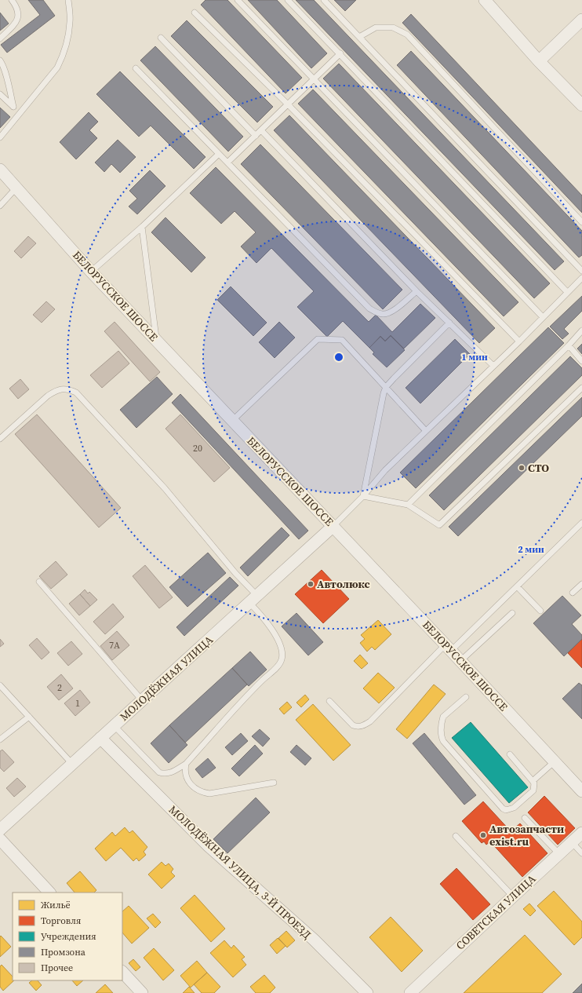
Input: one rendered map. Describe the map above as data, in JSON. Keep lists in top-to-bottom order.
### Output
{
  "streets": {
    "street": [
      "БЕЛОРУССКОЕ ШОССЕ",
      "МОЛОДЁЖНАЯ УЛИЦА",
      "МОЛОДЁЖНАЯ УЛИЦА, 3-Й ПРОЕЗД",
      "СОВЕТСКАЯ УЛИЦА"
    ]
  },
  "crossings": [
    ["БЕЛОРУССКОЕ ШОССЕ", "МОЛОДЁЖНАЯ УЛИЦА"],
    ["МОЛОДЁЖНАЯ УЛИЦА", "МОЛОДЁЖНАЯ УЛИЦА, 3-Й ПРОЕЗД"]
  ],
  "places": ["СТО", "Автолюкс", "Автозапчасти exist.ru"],
  "house_numbers": [
    "20",
    "7А",
    "2",
    "1"
  ],
  "legend": [
    "Жильё",
    "Торговля",
    "Учреждения",
    "Промзона",
    "Прочее"
  ],
  "rings": ["1 мин", "2 мин"]
}
